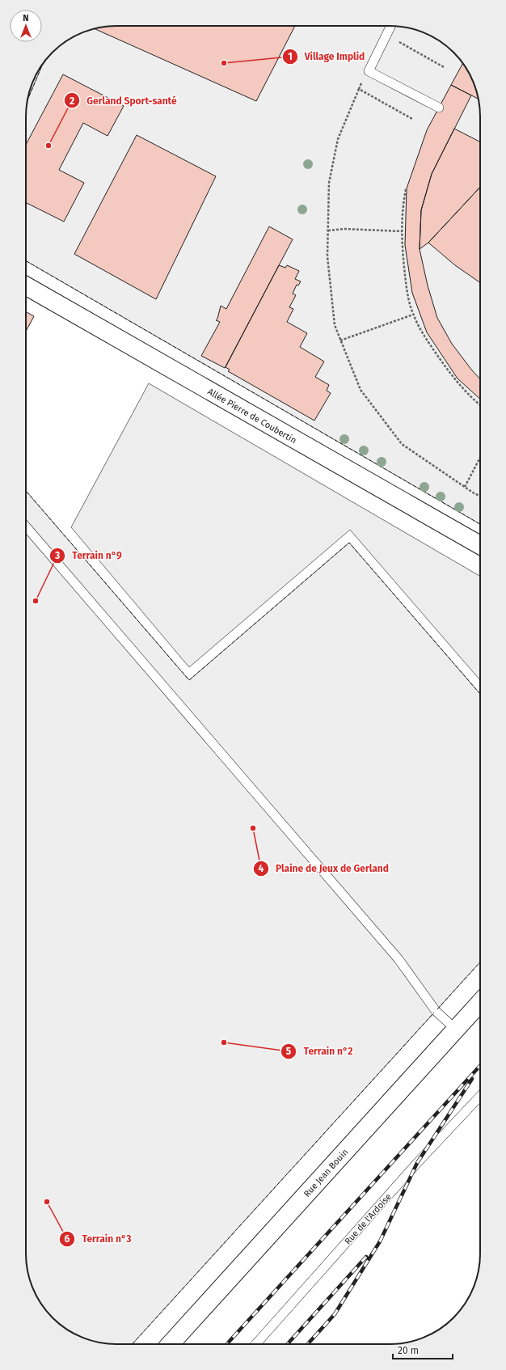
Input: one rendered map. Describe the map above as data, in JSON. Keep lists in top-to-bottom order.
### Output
{
  "streets": {
    "street": ["Allée Pierre de Coubertin", "Rue Jean Bouin"],
    "lane": ["Rue de l'Ardoise"]
  },
  "places": [
    "Village Implid",
    "Gerland Sport-santé",
    "Terrain n°9",
    "Plaine de Jeux de Gerland",
    "Terrain n°2",
    "Terrain n°3"
  ],
  "scale_bar": "20 m",
  "north": "top"
}
